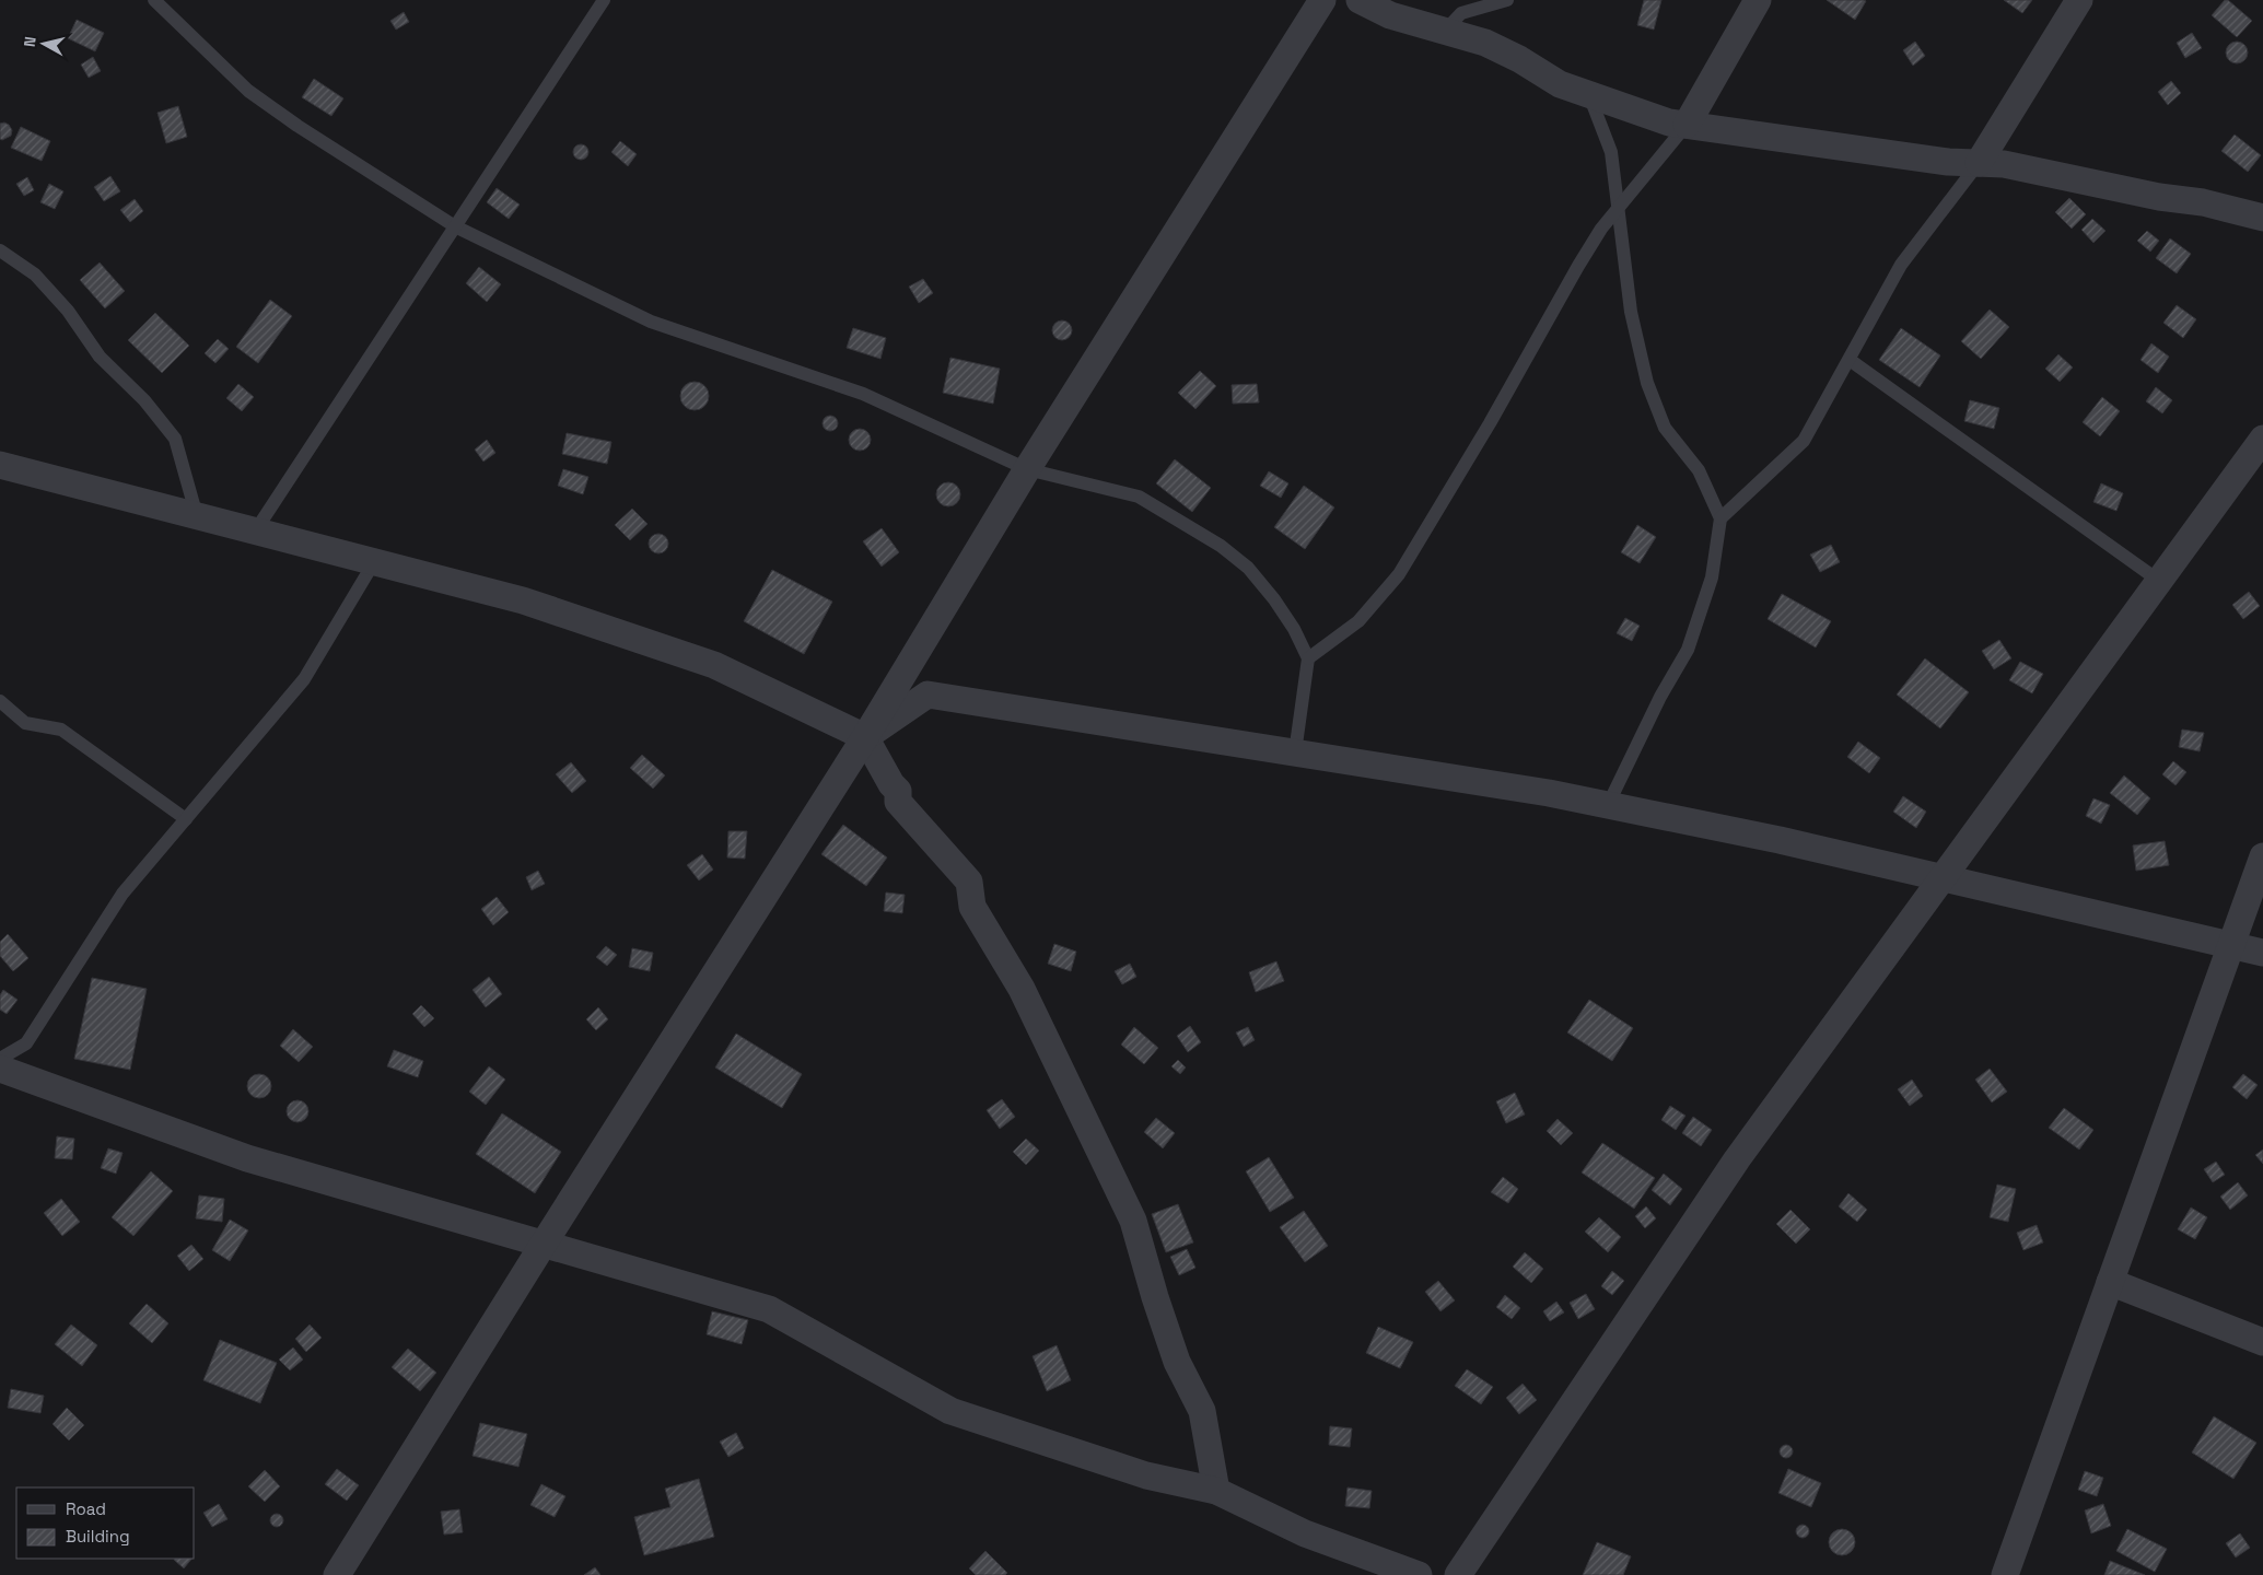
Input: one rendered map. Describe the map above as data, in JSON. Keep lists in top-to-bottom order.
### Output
{
  "legend": ["Road", "Building"],
  "north": "left"
}
